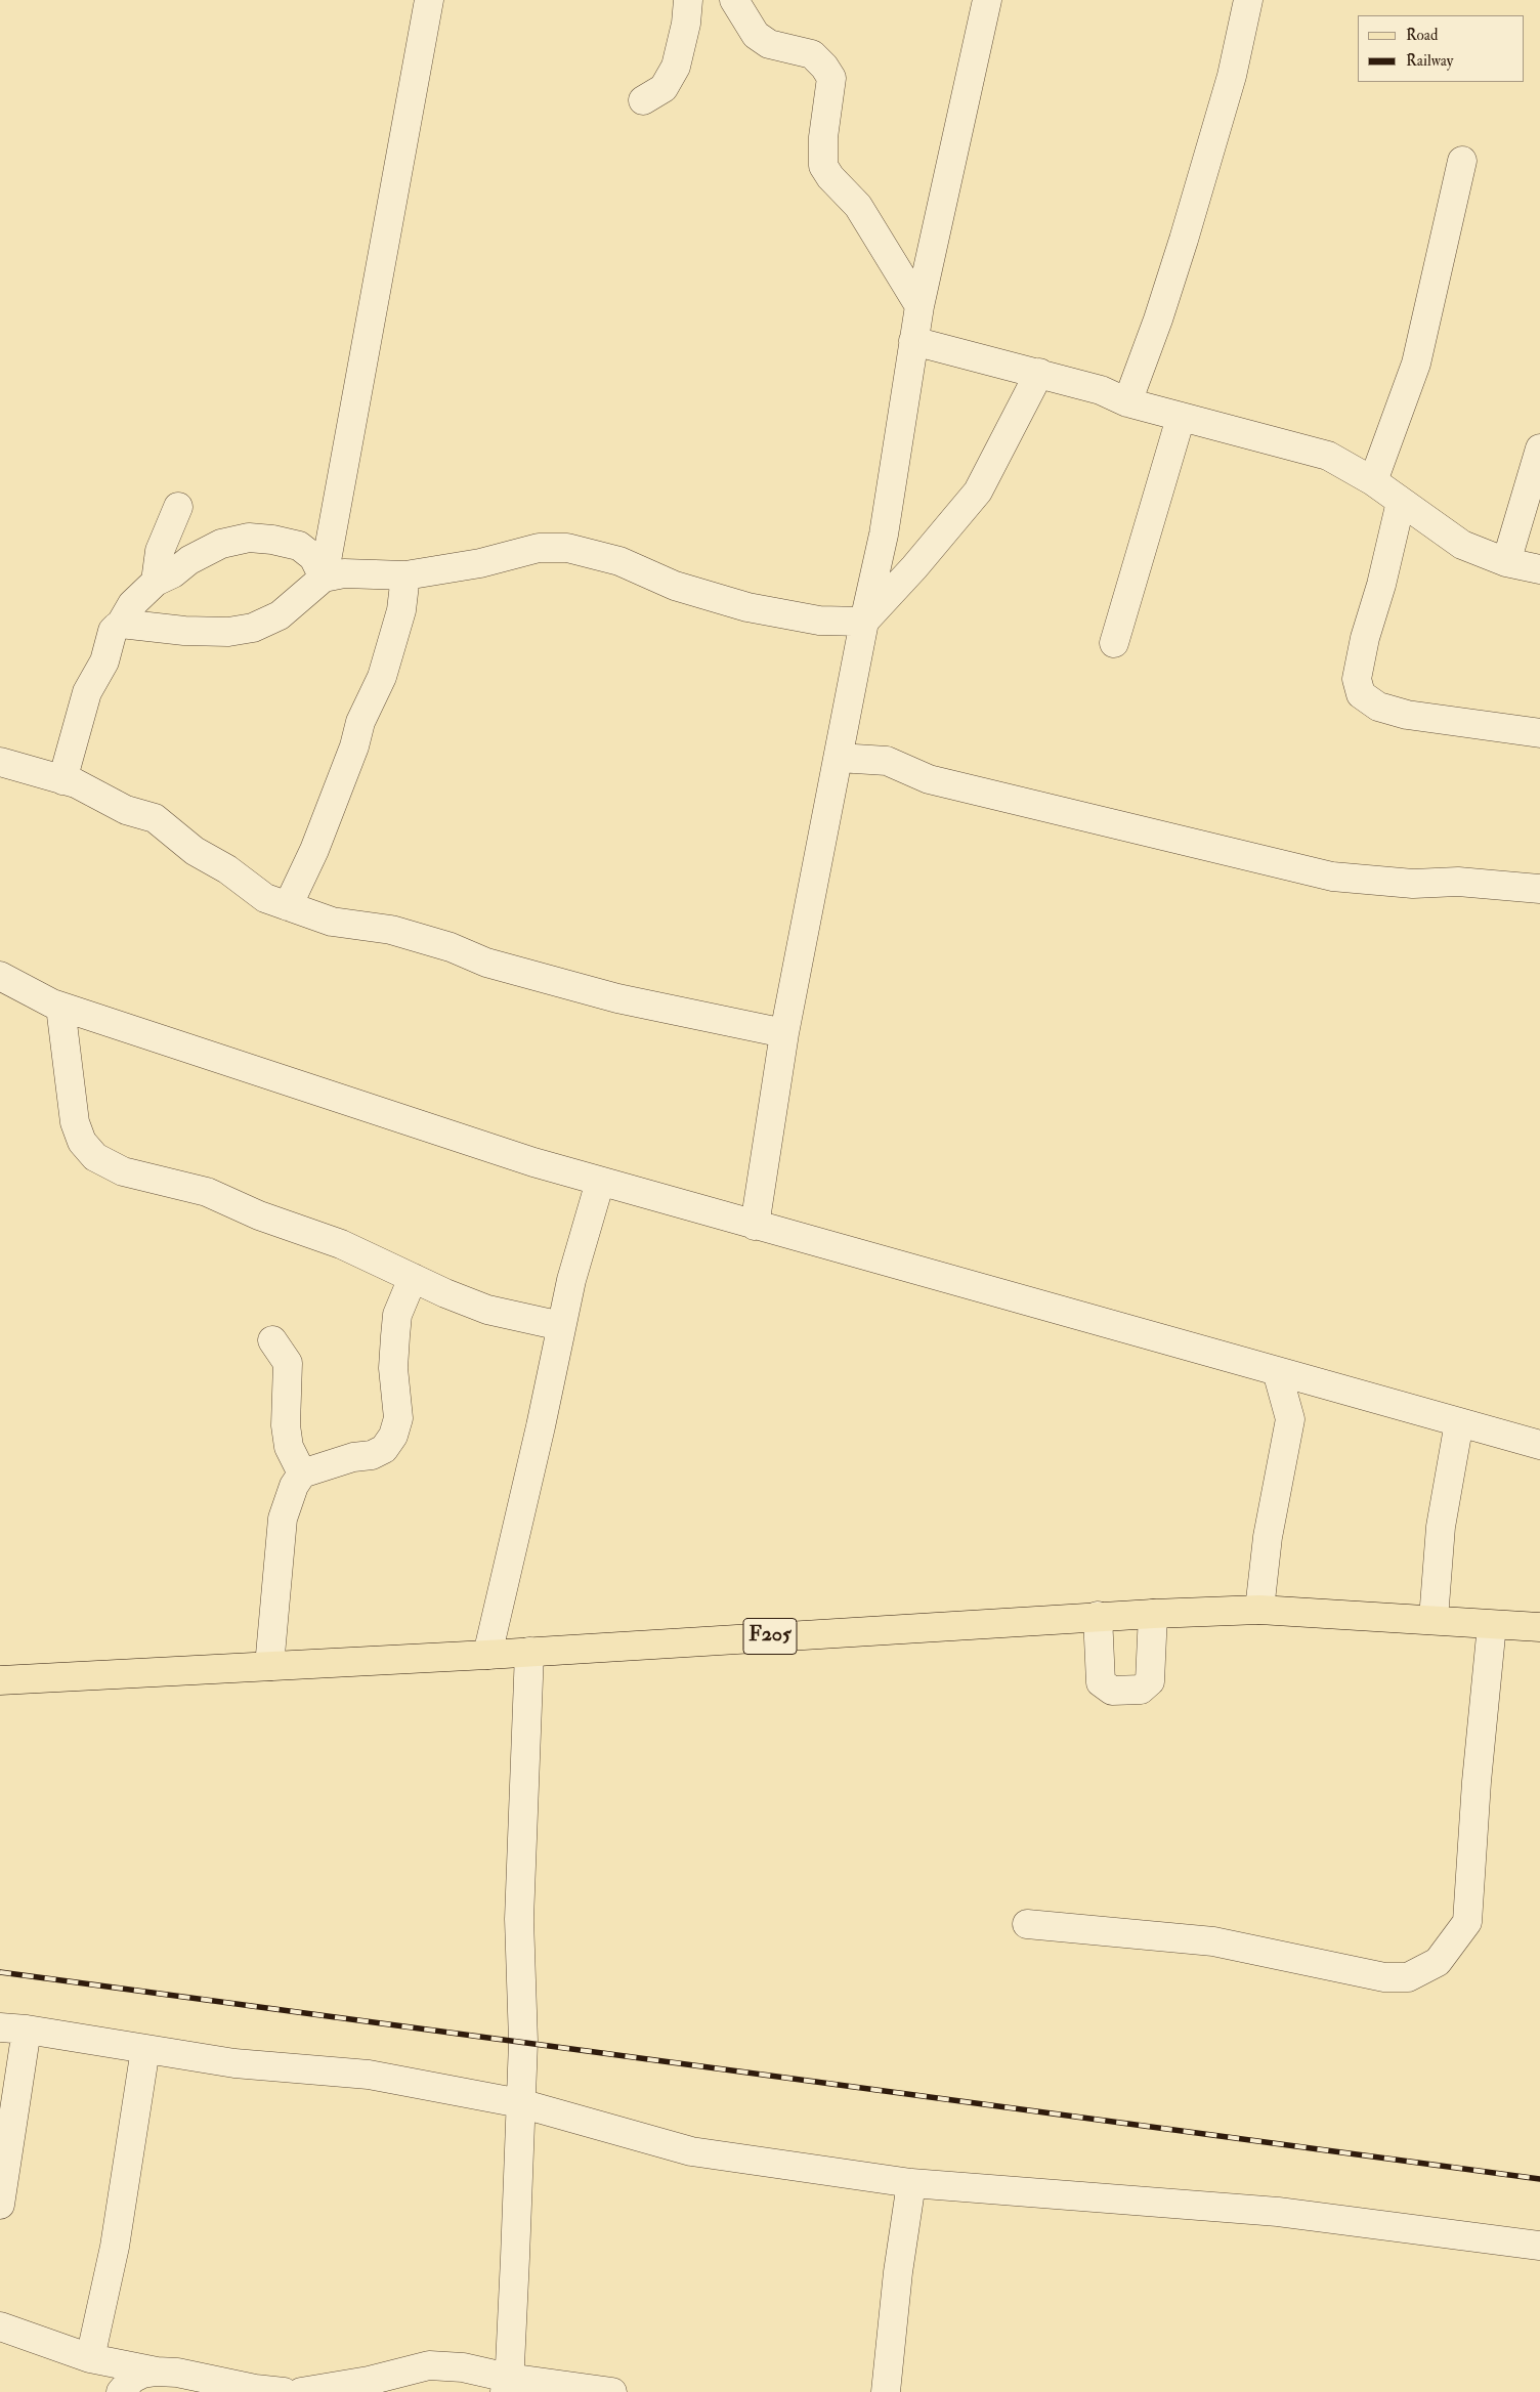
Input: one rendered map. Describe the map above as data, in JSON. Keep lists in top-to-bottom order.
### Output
{
  "streets": {
    "main road": ["F205"]
  },
  "legend": ["Road", "Railway"]
}
